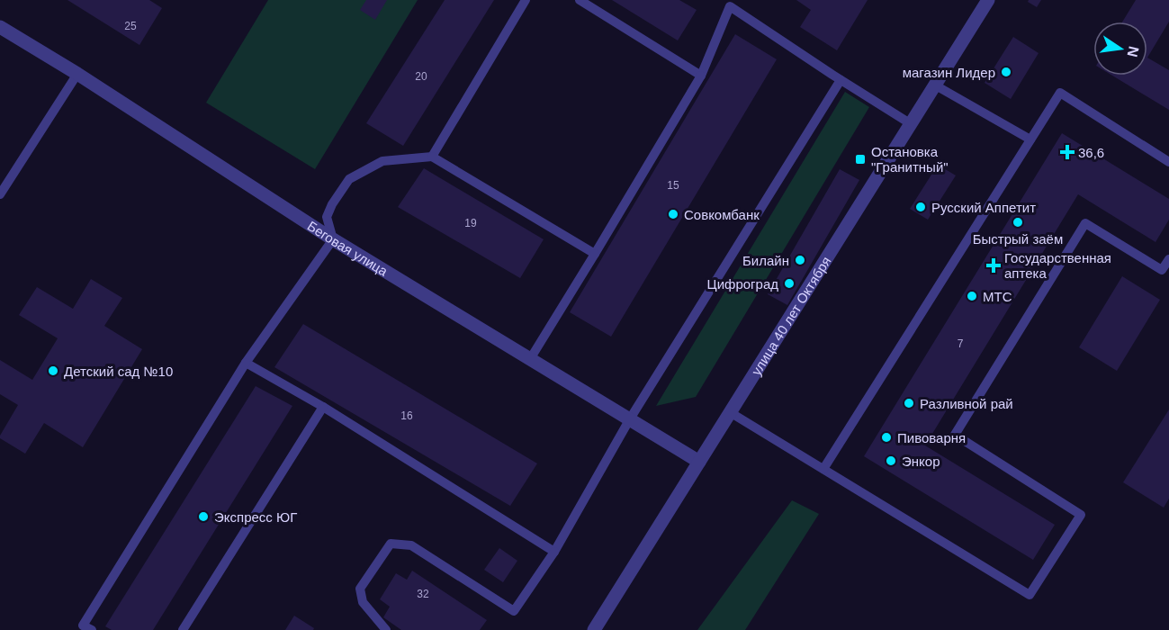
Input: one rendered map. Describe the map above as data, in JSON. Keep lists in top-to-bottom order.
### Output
{
  "streets": {
    "street": ["Беговая улица", "улица 40 лет Октября"]
  },
  "crossings": [
    ["Беговая улица", "улица 40 лет Октября"]
  ],
  "places": {
    "other": [
      "магазин Лидер",
      "Русский Аппетит",
      "Совкомбанк",
      "Быстрый заём",
      "Билайн",
      "Цифроград",
      "МТС",
      "Детский сад №10",
      "Разливной рай",
      "Пивоварня",
      "Энкор",
      "Экспресс ЮГ"
    ],
    "health": ["36,6", "Государственная аптека"],
    "transit": ["Остановка \"Гранитный\""]
  },
  "house_numbers": [
    "25",
    "20",
    "15",
    "19",
    "7",
    "16",
    "32"
  ],
  "north": "right"
}
